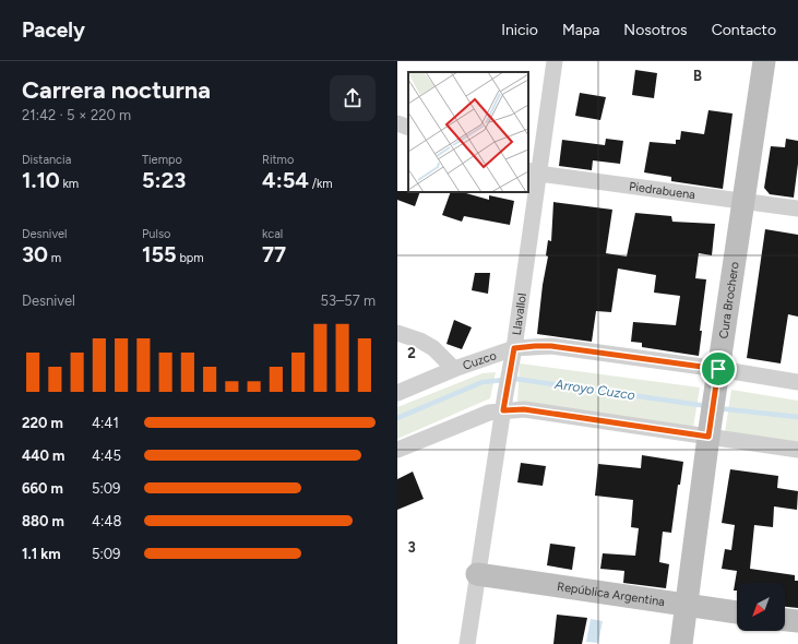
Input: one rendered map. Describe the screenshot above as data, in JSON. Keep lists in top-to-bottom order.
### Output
{
  "streets": {
    "street": [
      "Piedrabuena",
      "Cura Brochero",
      "Llavallol",
      "Cuzco",
      "República Argentina"
    ]
  },
  "crossings": [
    ["Piedrabuena", "Cura Brochero"],
    ["Piedrabuena", "Llavallol"],
    ["Cura Brochero", "Cuzco"],
    ["Cura Brochero", "República Argentina"],
    ["Llavallol", "Cuzco"],
    ["Llavallol", "República Argentina"]
  ],
  "water": ["Arroyo Cuzco"],
  "north": "bottom left",
  "page": {
    "header": "Pacely",
    "nav": [
      "Inicio",
      "Mapa",
      "Nosotros",
      "Contacto"
    ],
    "heading": ["Carrera nocturna", "21:42 · 5 × 220 m"],
    "stats": [
      ["Distancia", "1.10 km"],
      ["Tiempo", "5:23"],
      ["Ritmo", "4:54 /km"],
      ["Desnivel", "30 m"],
      ["Pulso", "155 bpm"],
      ["kcal", "77"]
    ],
    "chart": ["Desnivel", "53–57 m"],
    "list": [
      {
        "name": "220 m",
        "note": "4:41"
      },
      {
        "name": "440 m",
        "note": "4:45"
      },
      {
        "name": "660 m",
        "note": "5:09"
      },
      {
        "name": "880 m",
        "note": "4:48"
      },
      {
        "name": "1.1 km",
        "note": "5:09"
      }
    ]
  },
  "grid": {
    "columns": ["B"],
    "rows": ["2", "3"]
  }
}
